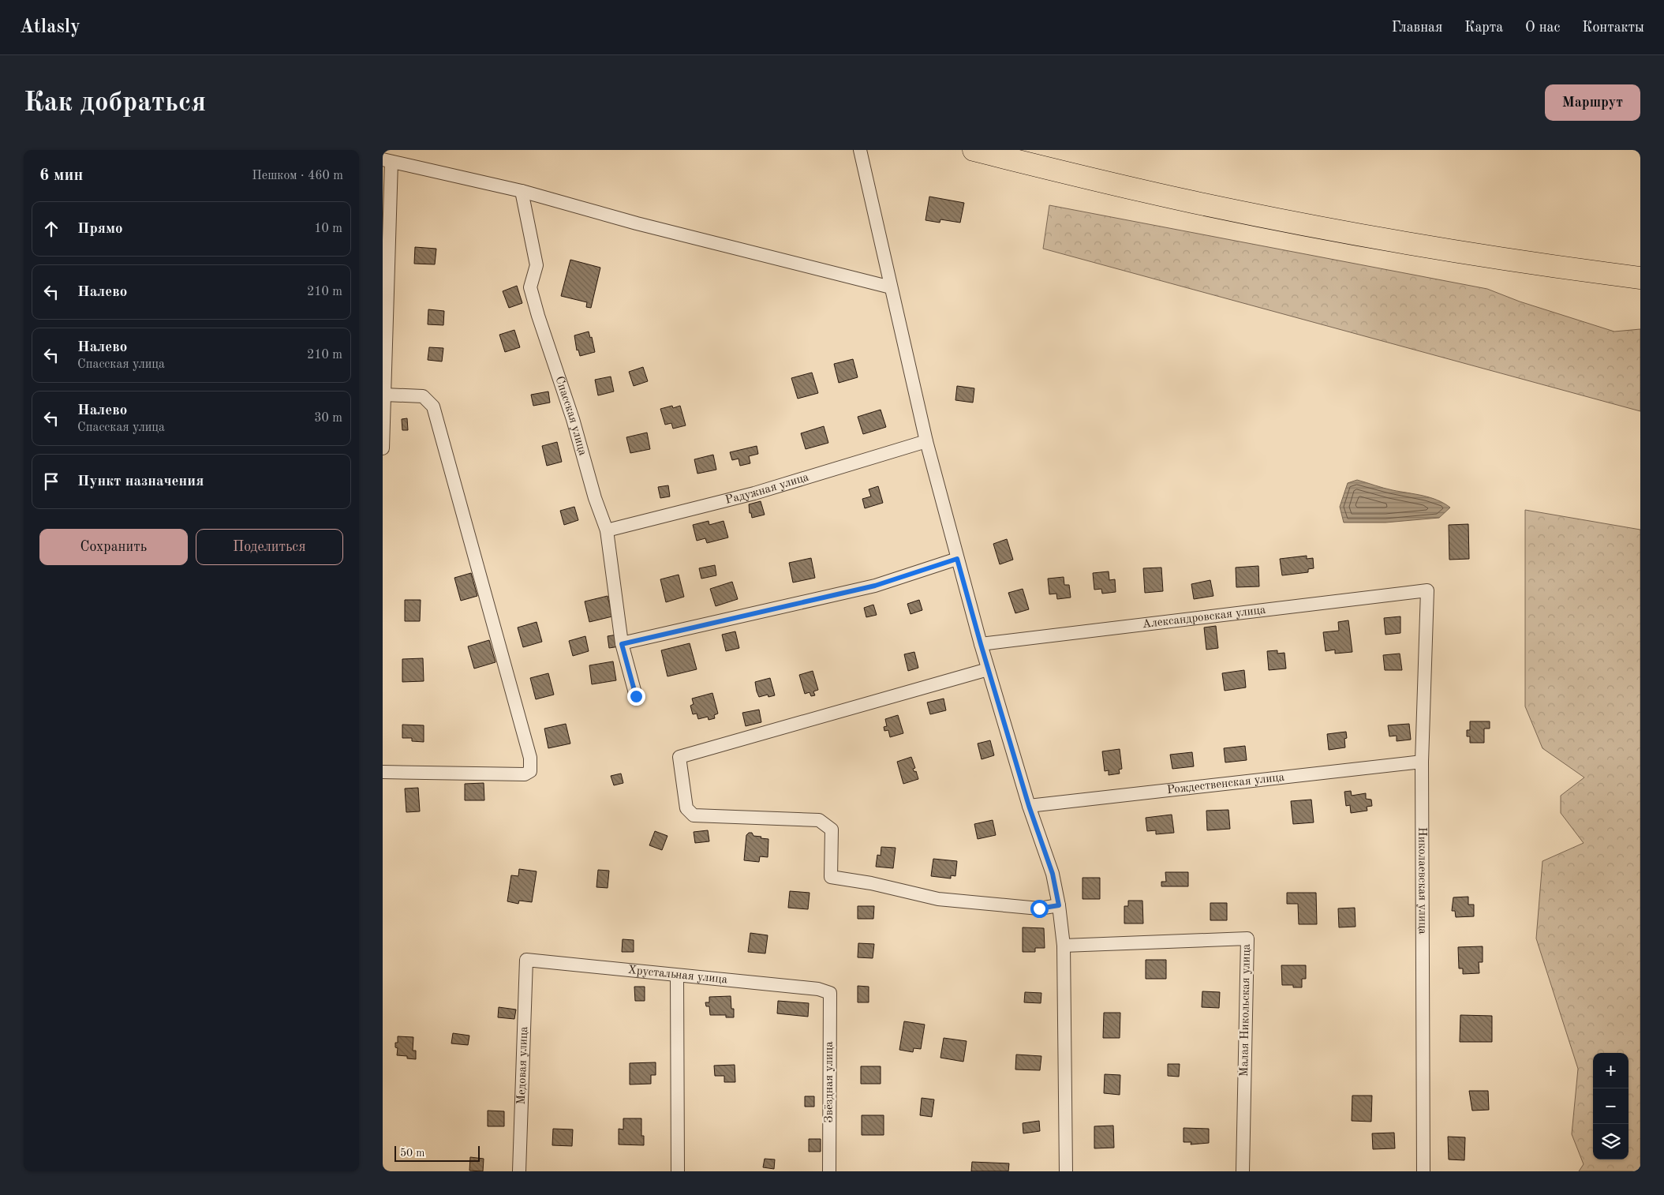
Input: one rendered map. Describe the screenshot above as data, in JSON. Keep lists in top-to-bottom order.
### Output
{
  "streets": {
    "street": [
      "Спасская улица",
      "Радужная улица",
      "Александровская улица",
      "Рождественская улица",
      "Николаевская улица",
      "Хрустальная улица",
      "Малая Никольская улица",
      "Медовая улица",
      "Звёздная улица"
    ]
  },
  "crossings": [
    ["Спасская улица", "Радужная улица"],
    ["Александровская улица", "Николаевская улица"],
    ["Рождественская улица", "Николаевская улица"],
    ["Хрустальная улица", "Медовая улица"],
    ["Хрустальная улица", "Звёздная улица"]
  ],
  "scale_bar": "50 m",
  "page": {
    "header": "Atlasly",
    "nav": [
      "Главная",
      "Карта",
      "О нас",
      "Контакты"
    ],
    "buttons": [
      "Маршрут",
      ["Сохранить", "Поделиться"]
    ],
    "title": "Как добраться",
    "heading": ["6 мин", "Пешком · 460 m"],
    "list": [
      ["Прямо", "10 m"],
      ["Налево", "210 m"],
      ["Налево", "Спасская улица", "210 m"],
      ["Налево", "Спасская улица", "30 m"],
      "Пункт назначения"
    ],
    "map_buttons": ["+", "−"],
    "scale": "50 m"
  }
}
